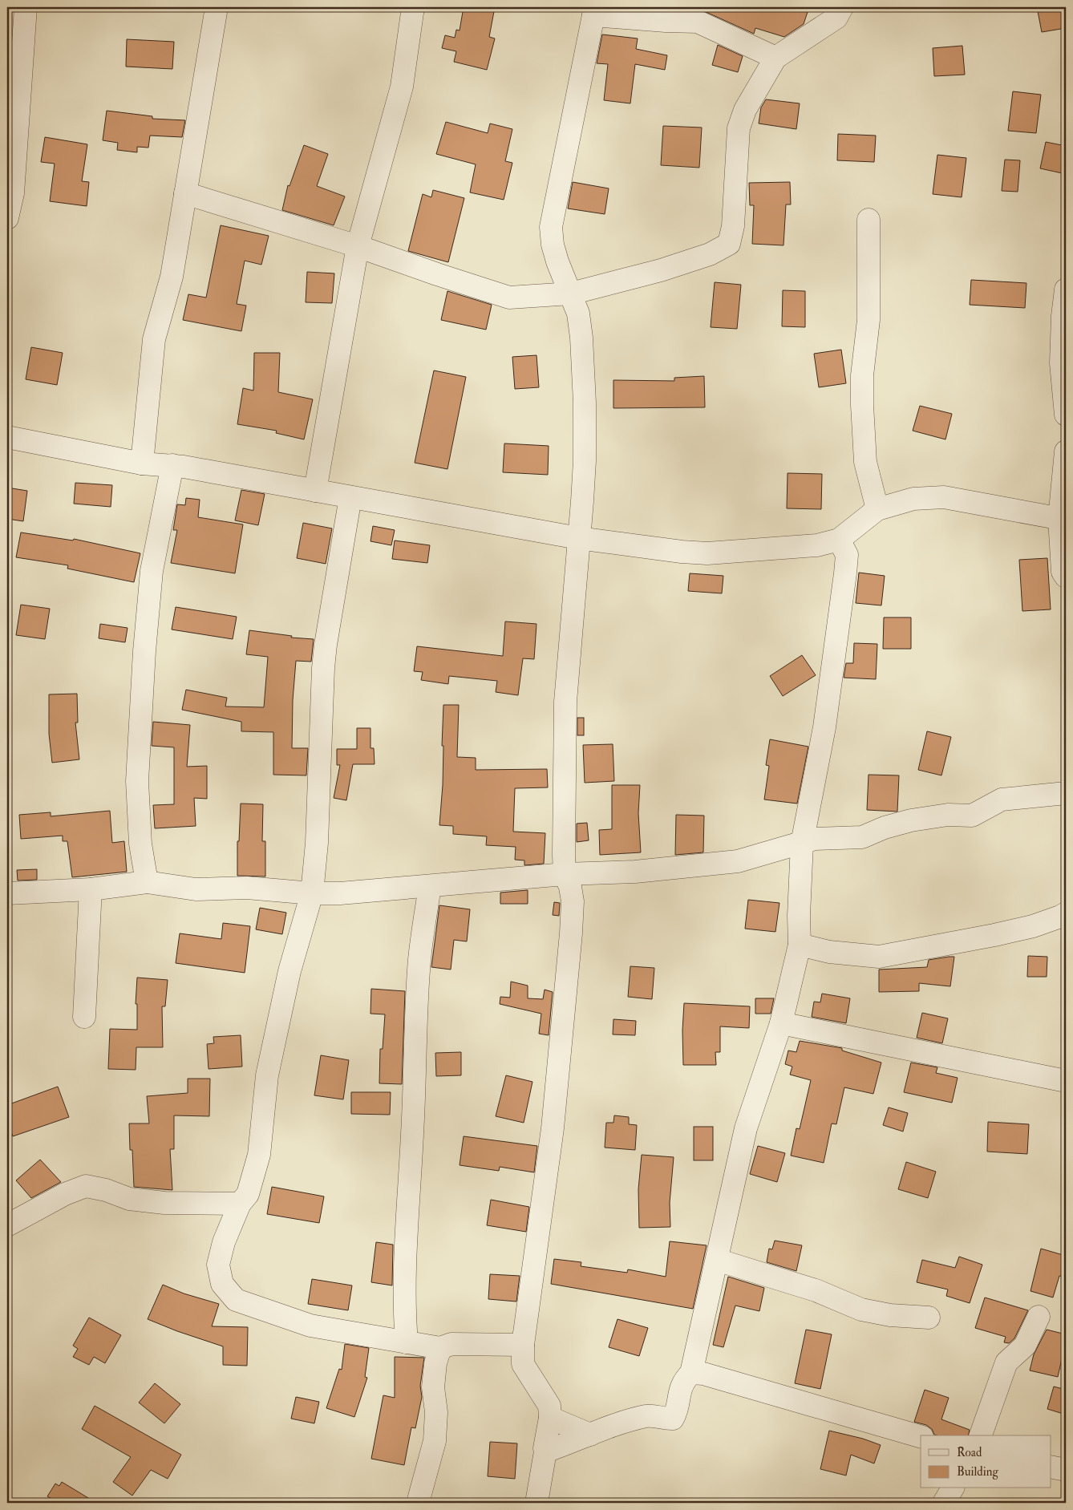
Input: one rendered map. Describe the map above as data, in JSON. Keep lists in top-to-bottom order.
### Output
{
  "legend": ["Road", "Building"]
}
